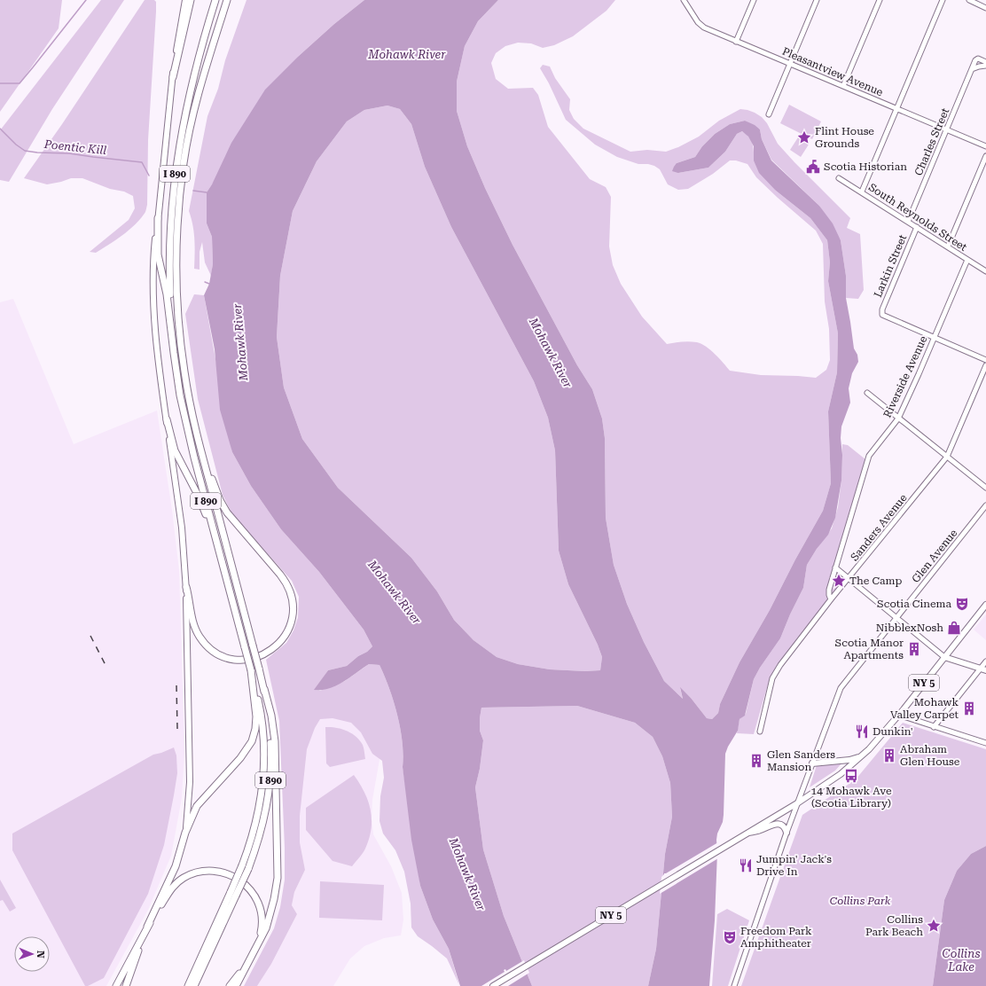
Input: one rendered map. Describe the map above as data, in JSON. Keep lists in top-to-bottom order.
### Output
{
  "streets": {
    "highway": ["I 890"],
    "main road": ["NY 5"],
    "street": [
      "Pleasantview Avenue",
      "Charles Street",
      "South Reynolds Street",
      "Larkin Street",
      "Riverside Avenue",
      "Sanders Avenue",
      "Glen Avenue"
    ]
  },
  "crossings": [
    ["Pleasantview Avenue", "Charles Street"],
    ["Charles Street", "South Reynolds Street"],
    ["South Reynolds Street", "Larkin Street"],
    ["South Reynolds Street", "Riverside Avenue"],
    ["Larkin Street", "Riverside Avenue"],
    ["Riverside Avenue", "Sanders Avenue"],
    ["Glen Avenue", "NY 5"]
  ],
  "water": ["Mohawk River", "Poentic Kill", "Collins Lake"],
  "parks": ["Collins Park"],
  "places": {
    "place": ["Flint House Grounds", "The Camp", "Collins Park Beach"],
    "public building": ["Scotia Historian"],
    "theatre": ["Scotia Cinema", "Freedom Park Amphitheater"],
    "shop": ["NibblexNosh"],
    "building": [
      "Scotia Manor Apartments",
      "Mohawk Valley Carpet",
      "Abraham Glen House",
      "Glen Sanders Mansion"
    ],
    "restaurant": ["Dunkin'", "Jumpin' Jack's Drive In"],
    "bus stop": ["14 Mohawk Ave (Scotia Library)"]
  },
  "north": "right"
}
